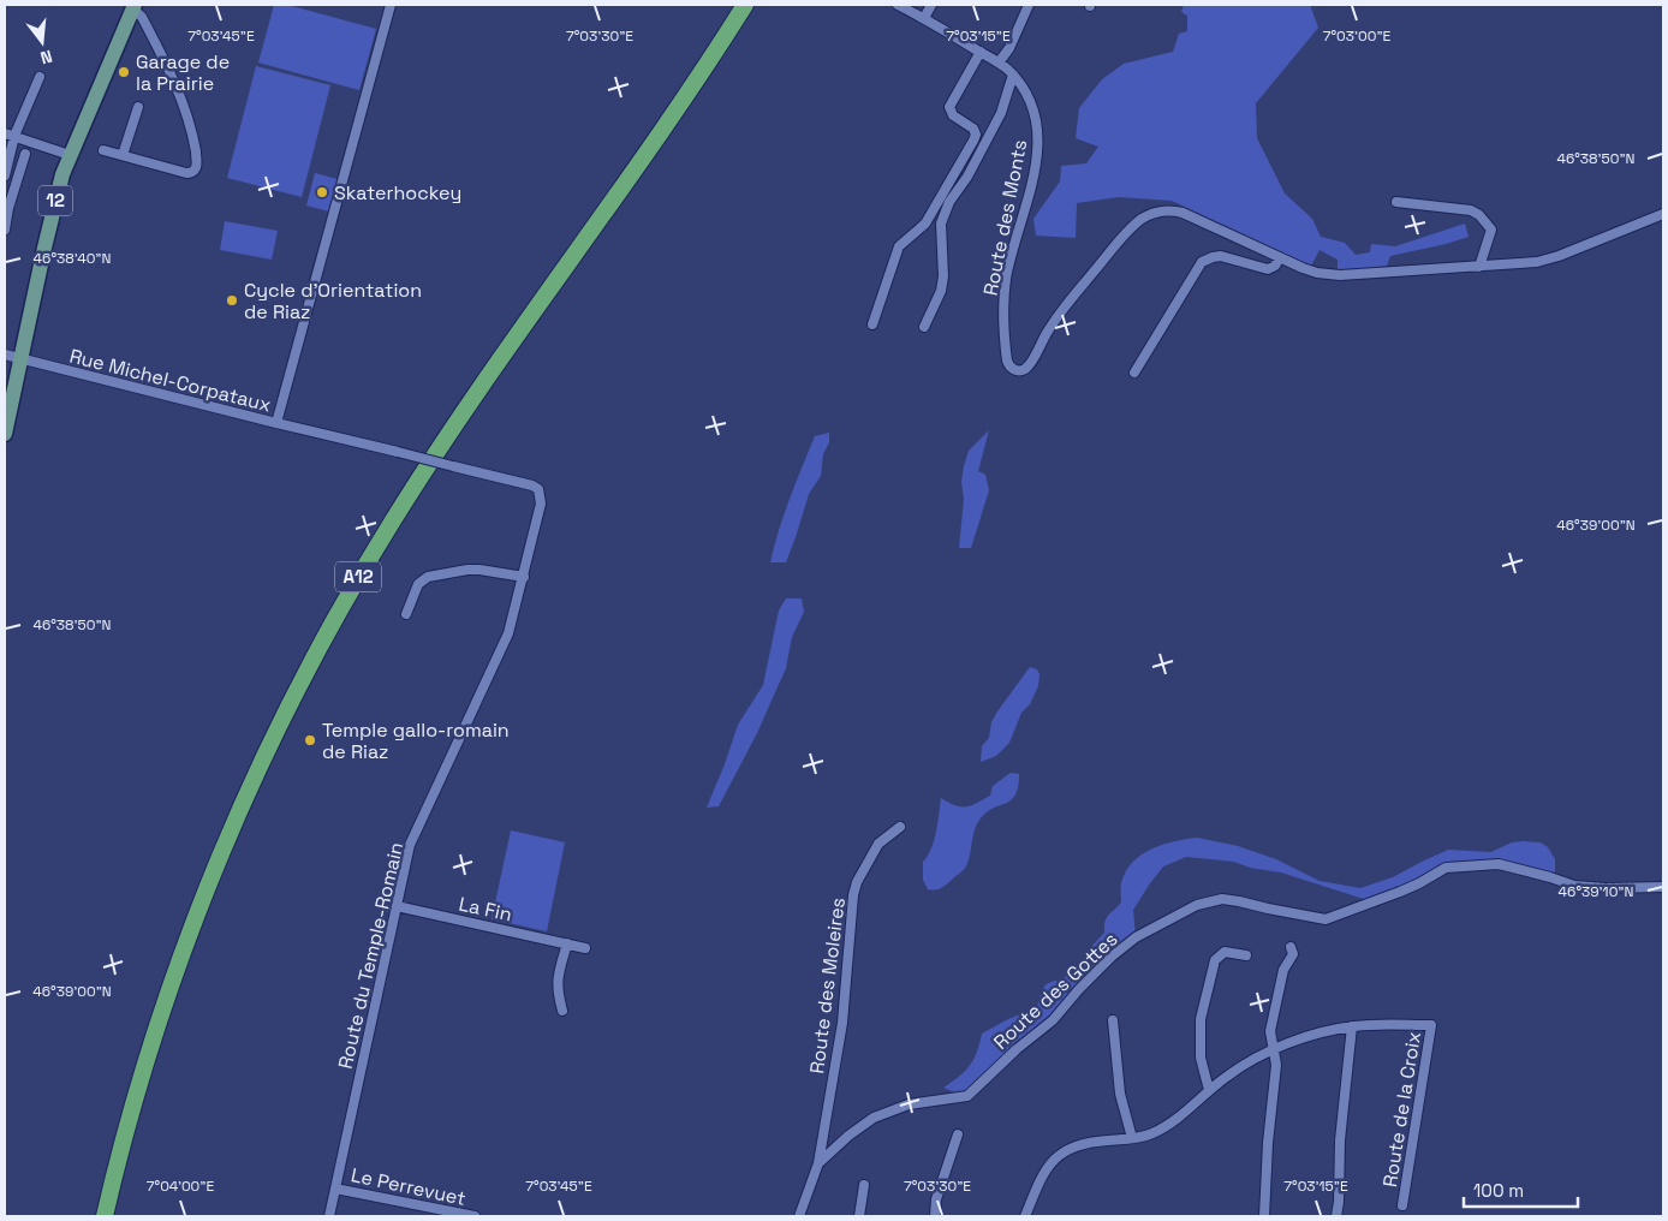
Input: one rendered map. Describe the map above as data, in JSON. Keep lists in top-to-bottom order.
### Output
{
  "streets": {
    "highway": ["A12"],
    "main road": ["12"],
    "street": [
      "Route des Monts",
      "Rue Michel-Corpataux",
      "La Fin",
      "Route du Temple-Romain",
      "Route des Moleires",
      "Route des Gottes",
      "Route de la Croix",
      "Le Perrevuet"
    ]
  },
  "crossings": [
    ["12", "Rue Michel-Corpataux"],
    ["Rue Michel-Corpataux", "Route du Temple-Romain"],
    ["La Fin", "Route du Temple-Romain"],
    ["Route du Temple-Romain", "Le Perrevuet"],
    ["Route des Moleires", "Route des Gottes"]
  ],
  "places": [
    "Garage de la Prairie",
    "Skaterhockey",
    "Cycle d'Orientation de Riaz",
    "Temple gallo-romain de Riaz"
  ],
  "scale_bar": "100 m",
  "north": "bottom",
  "coordinates": [
    "7°03'45\"E",
    "7°03'30\"E",
    "7°03'15\"E",
    "7°03'00\"E",
    "46°38'50\"N",
    "46°38'40\"N",
    "46°39'00\"N",
    "46°39'10\"N",
    "7°04'00\"E"
  ]
}
